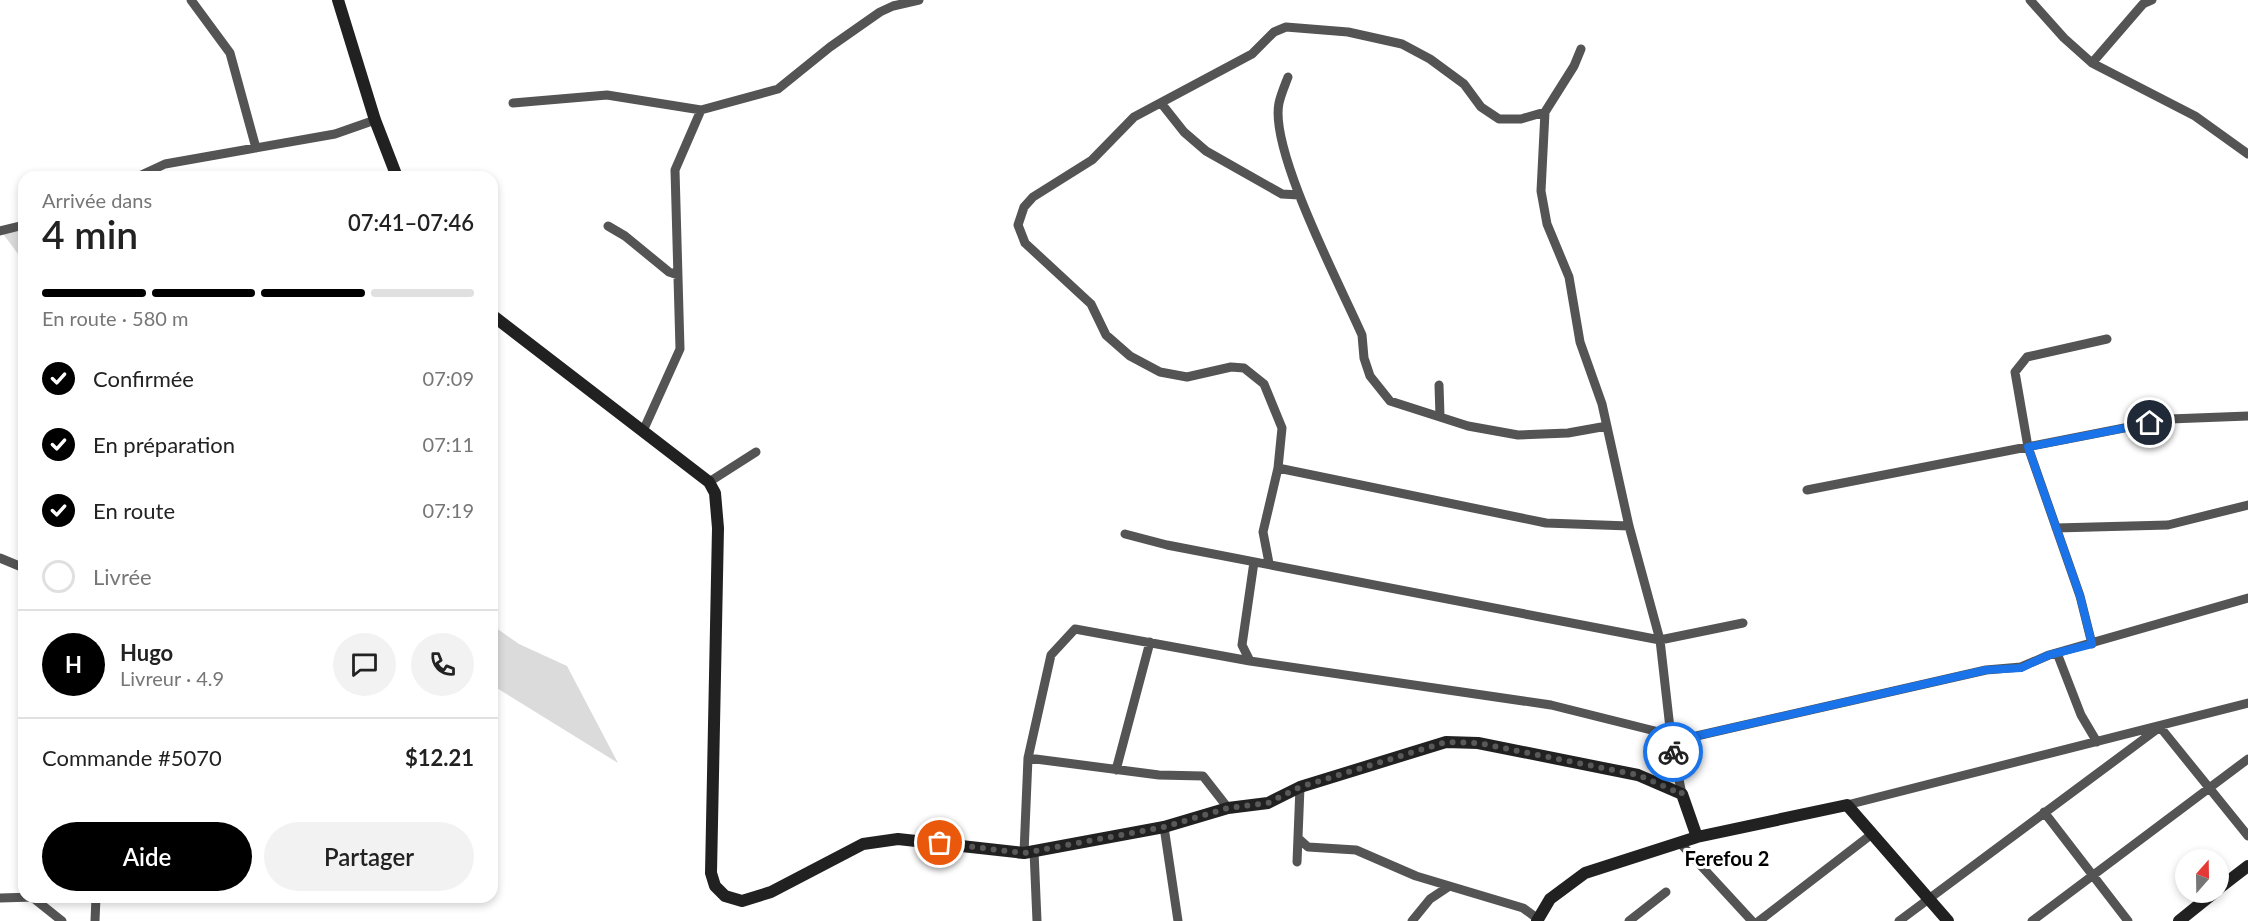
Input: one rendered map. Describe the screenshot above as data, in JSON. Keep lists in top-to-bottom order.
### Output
{
  "districts": ["Ferefou 2"],
  "north": "top",
  "page": {
    "heading": ["4 min", "Arrivée dans", "07:41–07:46"],
    "panel": [
      "Hugo",
      "Livreur · 4.9",
      "Commande #5070",
      "$12.21"
    ],
    "bar": "En route · 580 m",
    "list": [
      ["Confirmée", "07:09"],
      ["En préparation", "07:11"],
      ["En route", "07:19"],
      "Livrée"
    ],
    "round": "H",
    "buttons": ["Aide", "Partager"]
  }
}
